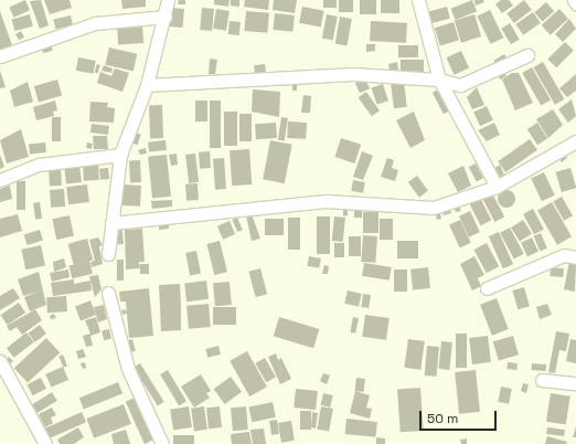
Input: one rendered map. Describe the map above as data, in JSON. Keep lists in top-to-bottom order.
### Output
{
  "scale_bar": "50 m"
}
